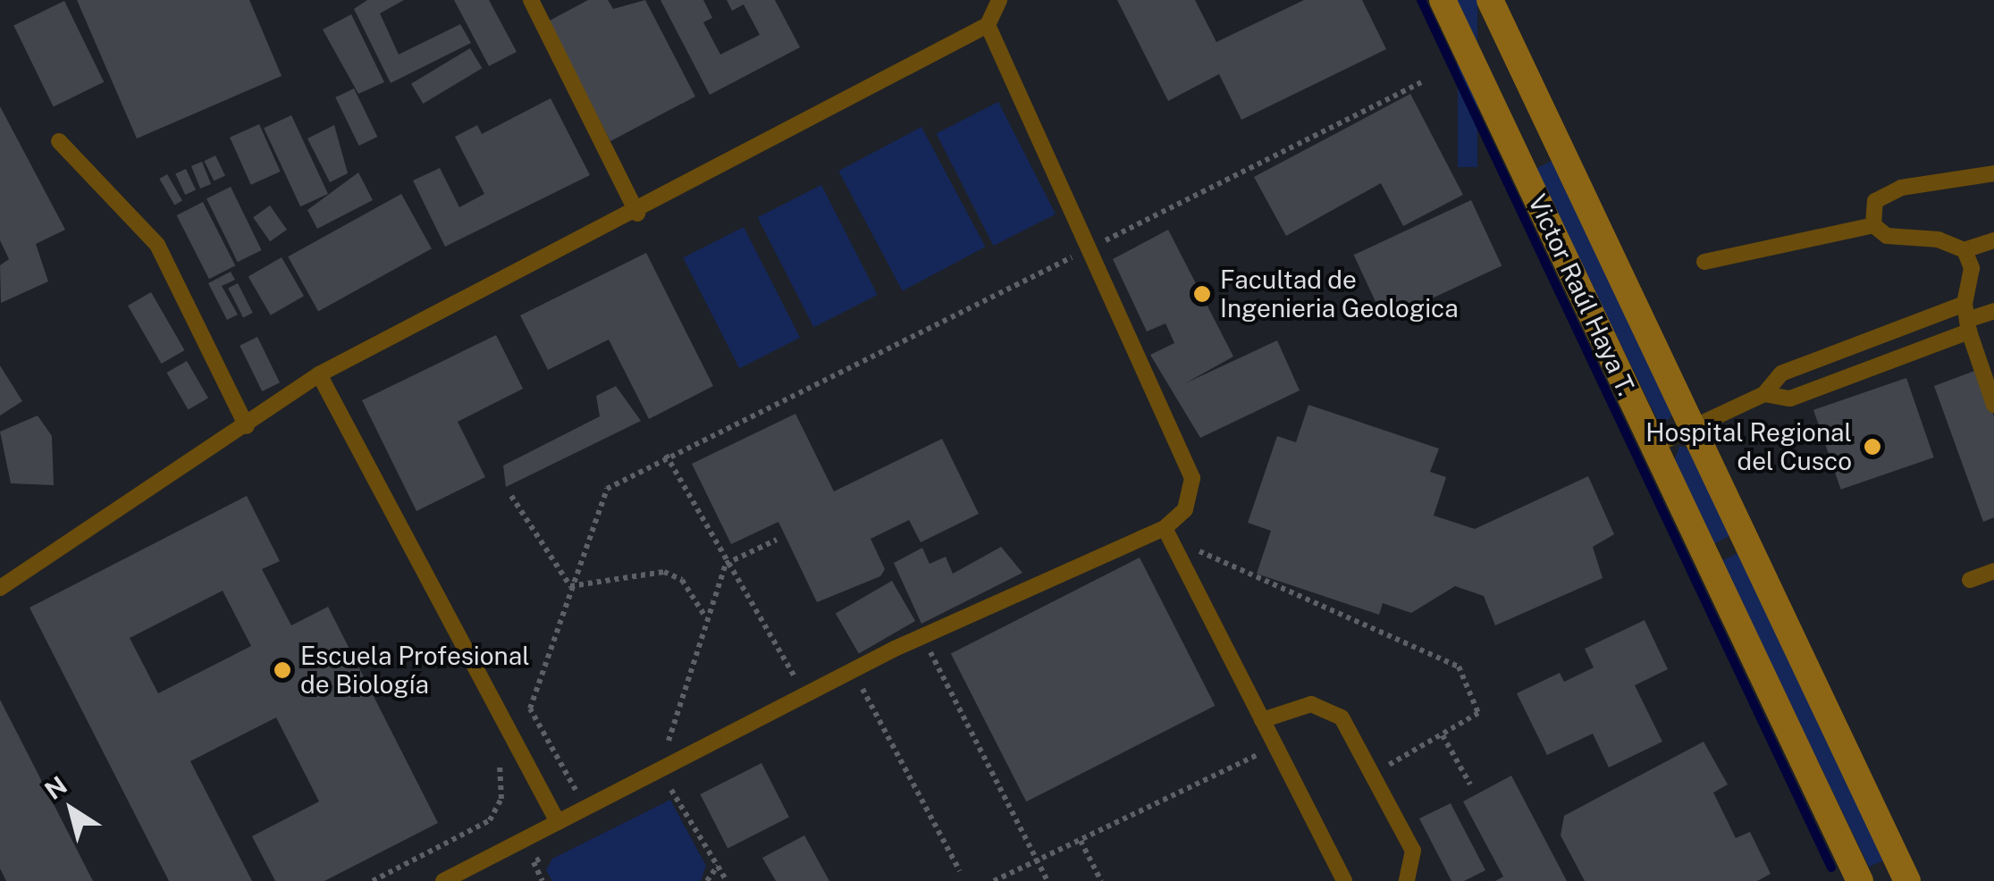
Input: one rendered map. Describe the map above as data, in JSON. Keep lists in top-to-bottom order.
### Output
{
  "streets": {
    "street": ["Victor Raúl Haya T."]
  },
  "places": ["Facultad de Ingenieria Geologica", "Hospital Regional del Cusco", "Escuela Profesional de Biología"],
  "north": "top left"
}
